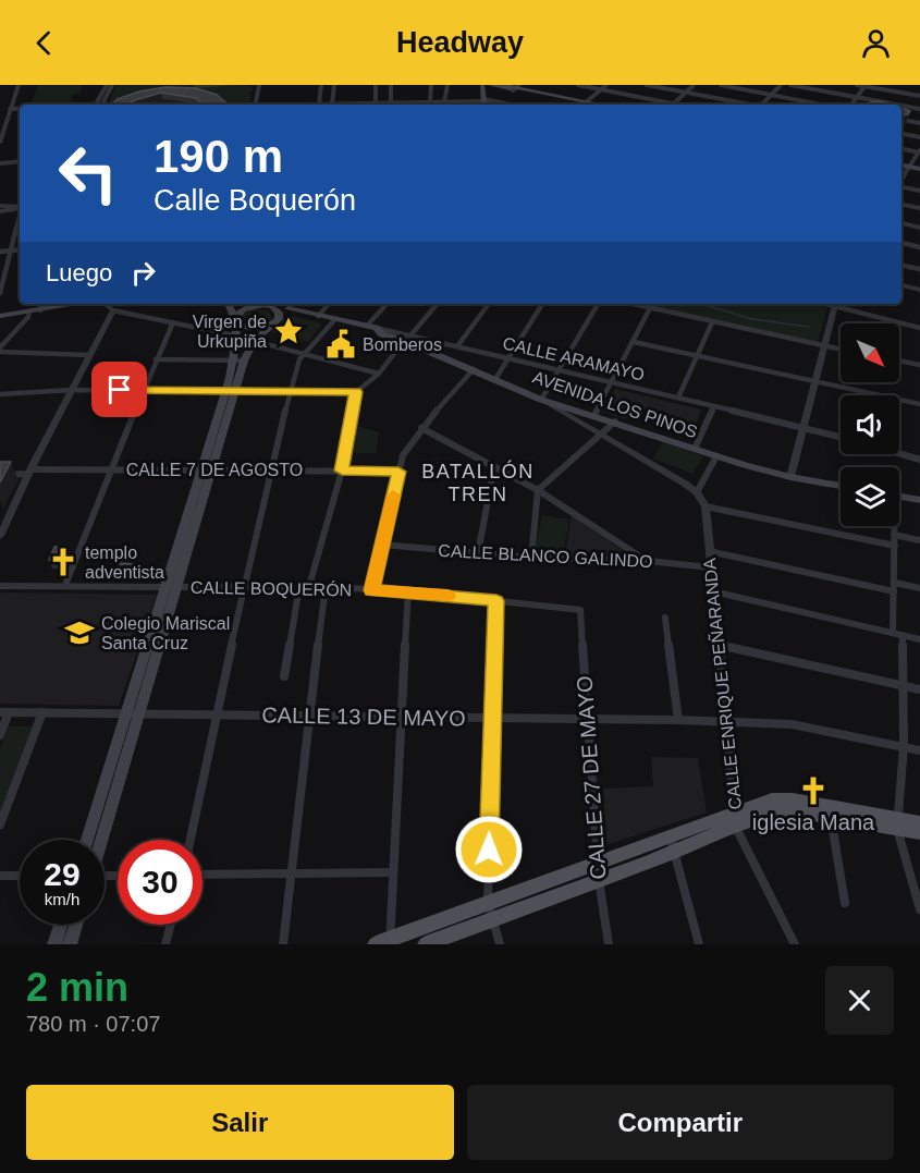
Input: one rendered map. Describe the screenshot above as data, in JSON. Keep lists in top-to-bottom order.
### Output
{
  "streets": {
    "main road": ["AVENIDA LOS PINOS"],
    "street": [
      "CALLE ARAMAYO",
      "CALLE 7 DE AGOSTO",
      "CALLE BLANCO GALINDO",
      "CALLE BOQUERÓN",
      "CALLE ENRIQUE PEÑARANDA",
      "CALLE 13 DE MAYO",
      "CALLE 27 DE MAYO"
    ]
  },
  "crossings": [
    ["CALLE ARAMAYO", "AVENIDA LOS PINOS"],
    ["CALLE BLANCO GALINDO", "CALLE ENRIQUE PEÑARANDA"],
    ["CALLE BOQUERÓN", "CALLE 27 DE MAYO"],
    ["CALLE ENRIQUE PEÑARANDA", "CALLE 13 DE MAYO"],
    ["CALLE 13 DE MAYO", "CALLE 27 DE MAYO"]
  ],
  "districts": ["BATALLÓN TREN"],
  "places": {
    "place": ["Virgen de Urkupiña"],
    "public building": ["Bomberos"],
    "church": ["templo adventista", "iglesia Mana"],
    "school or university": ["Colegio Mariscal Santa Cruz"]
  },
  "north": "bottom right",
  "page": {
    "header": "Headway",
    "turn": ["190 m", "Calle Boquerón"],
    "then": "Luego",
    "speed": "29 km/h",
    "limit": "30",
    "heading": ["2 min", "780 m · 07:07"],
    "buttons": ["Salir", "Compartir"]
  }
}
